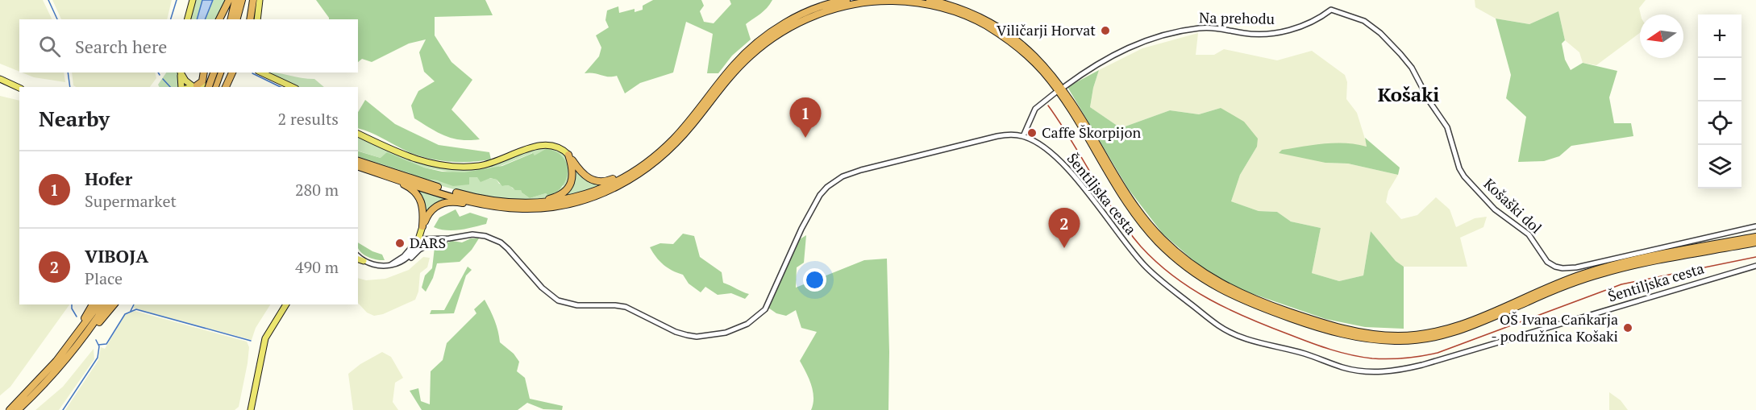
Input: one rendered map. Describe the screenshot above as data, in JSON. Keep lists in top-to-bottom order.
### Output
{
  "streets": {
    "street": ["Na prehodu", "Šentiljska cesta", "Košaški dol"]
  },
  "crossings": [
    ["Na prehodu", "Košaški dol"]
  ],
  "districts": ["Košaki"],
  "places": [
    "Viličarji Horvat",
    "Caffe Škorpijon",
    "DARS",
    "OŠ Ivana Cankarja - podružnica Košaki"
  ],
  "north": "left",
  "page": {
    "map_buttons": ["+", "−"],
    "search": "Search here",
    "heading": ["Nearby", "2 results"],
    "pins": ["1", "2"],
    "list": [
      {
        "mark": "1",
        "name": "Hofer",
        "note": "Supermarket",
        "value": "280 m"
      },
      {
        "mark": "2",
        "name": "VIBOJA",
        "note": "Place",
        "value": "490 m"
      }
    ]
  }
}
